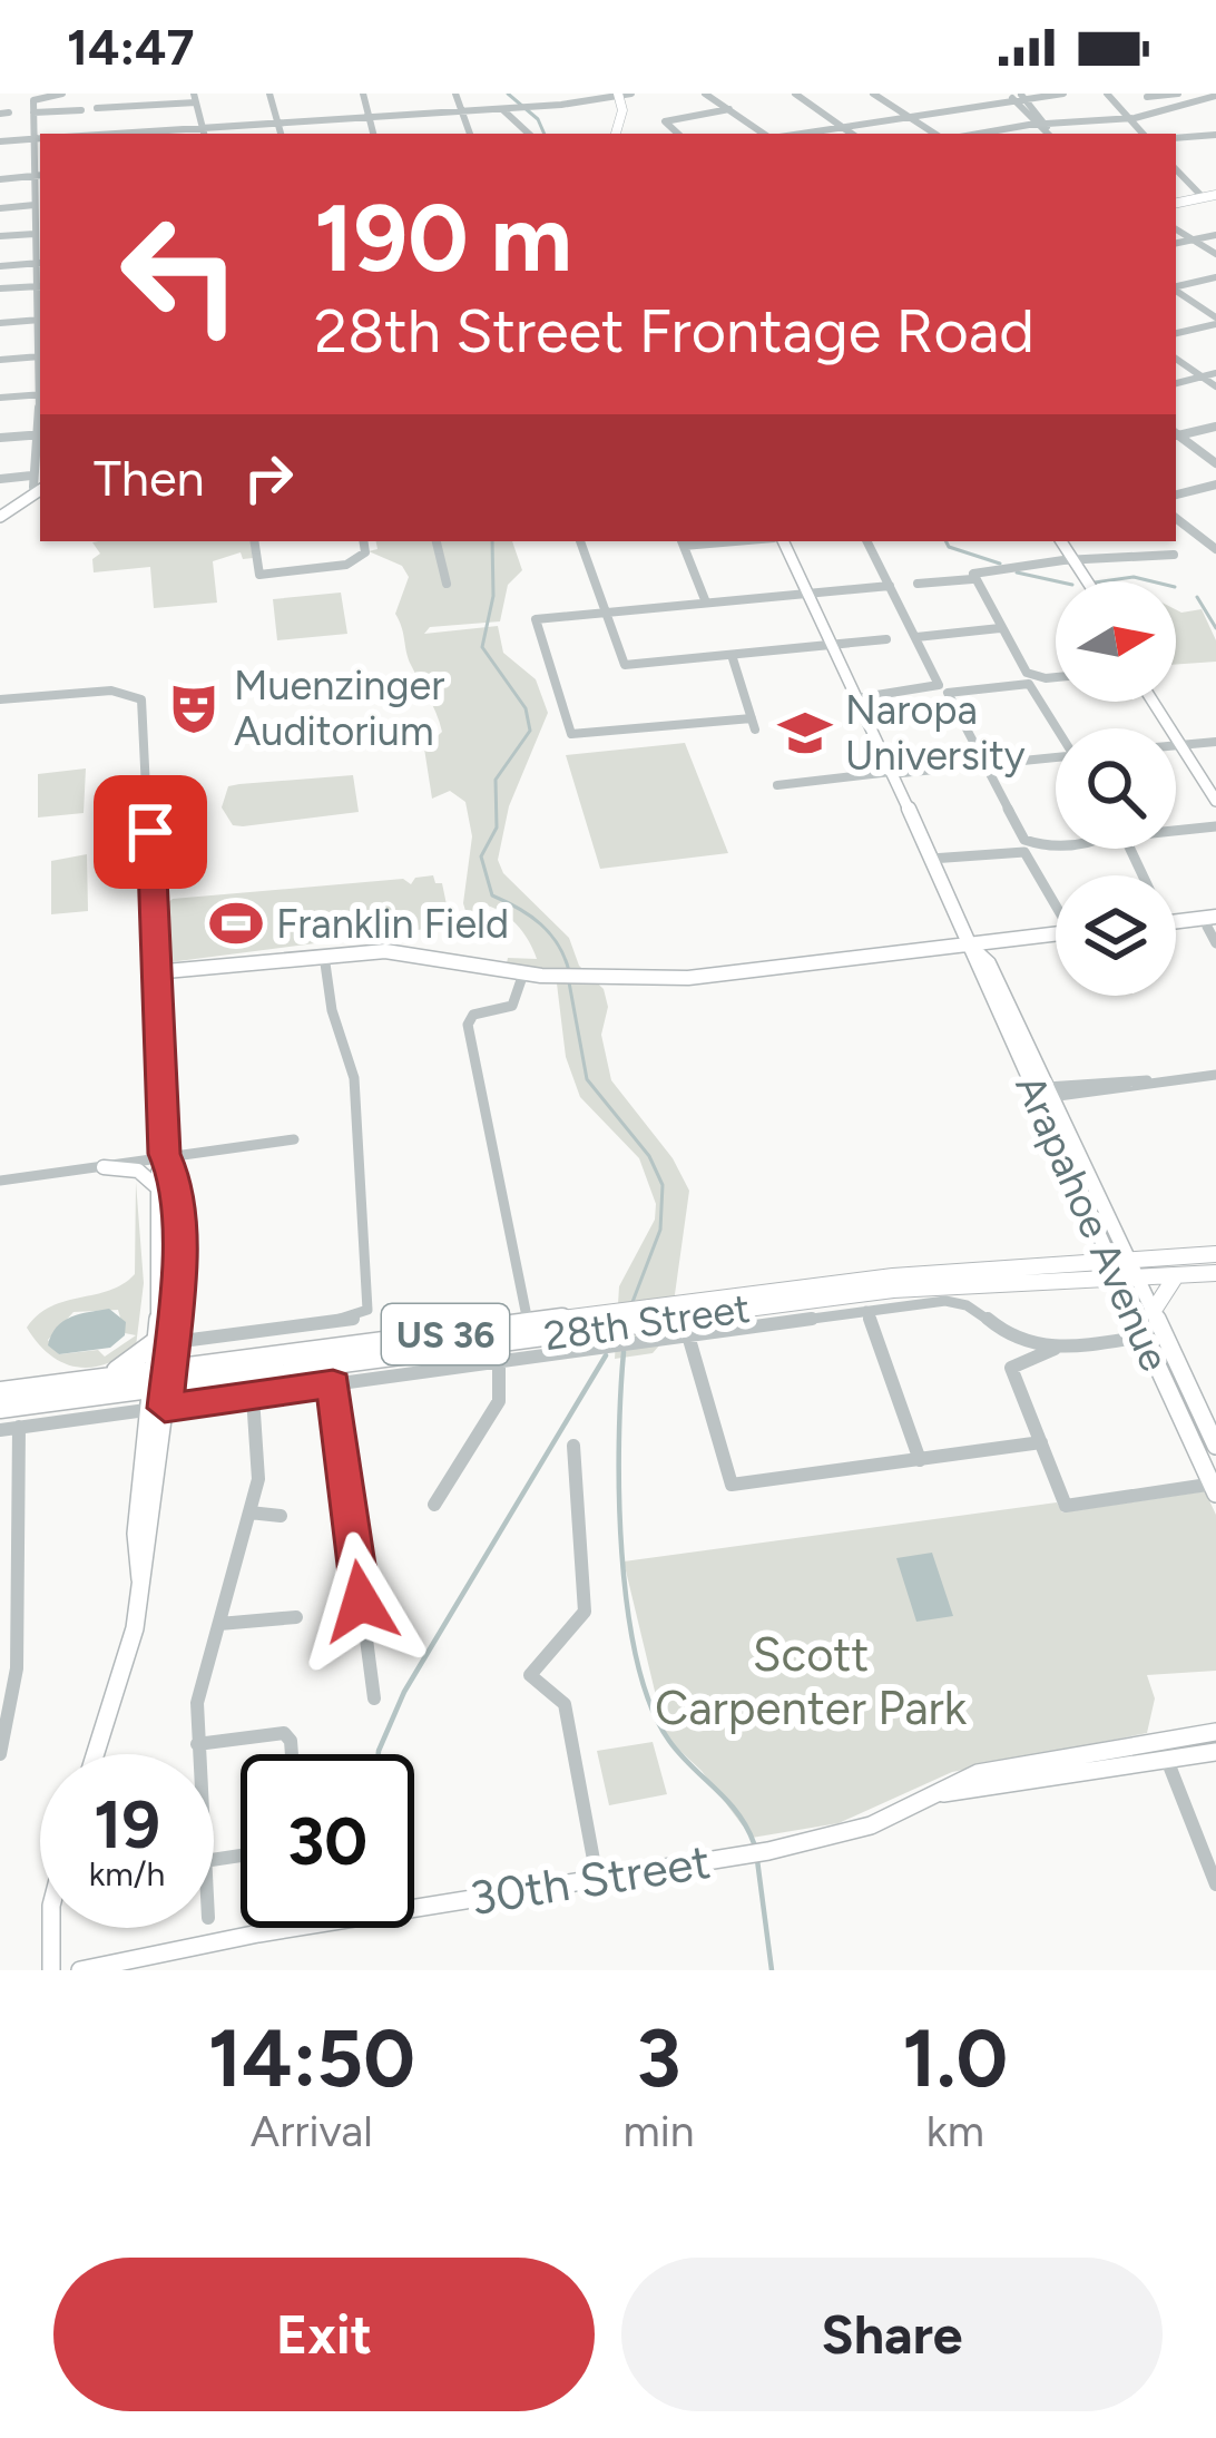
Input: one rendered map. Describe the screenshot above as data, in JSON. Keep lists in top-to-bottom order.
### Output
{
  "streets": {
    "highway": ["28th Street", "US 36"],
    "main road": ["Arapahoe Avenue", "30th Street"]
  },
  "crossings": [
    ["Arapahoe Avenue", "28th Street"]
  ],
  "parks": ["Scott Carpenter Park"],
  "places": {
    "theatre": ["Muenzinger Auditorium"],
    "school or university": ["Naropa University"],
    "sports": ["Franklin Field"]
  },
  "north": "right",
  "page": {
    "status": "14:47",
    "turn": ["190 m", "28th Street Frontage Road"],
    "then": "Then",
    "speed": "19 km/h",
    "limit": "30",
    "eta": [
      "14:50",
      "Arrival",
      "3",
      "min",
      "1.0",
      "km"
    ],
    "buttons": ["Exit", "Share"]
  }
}
